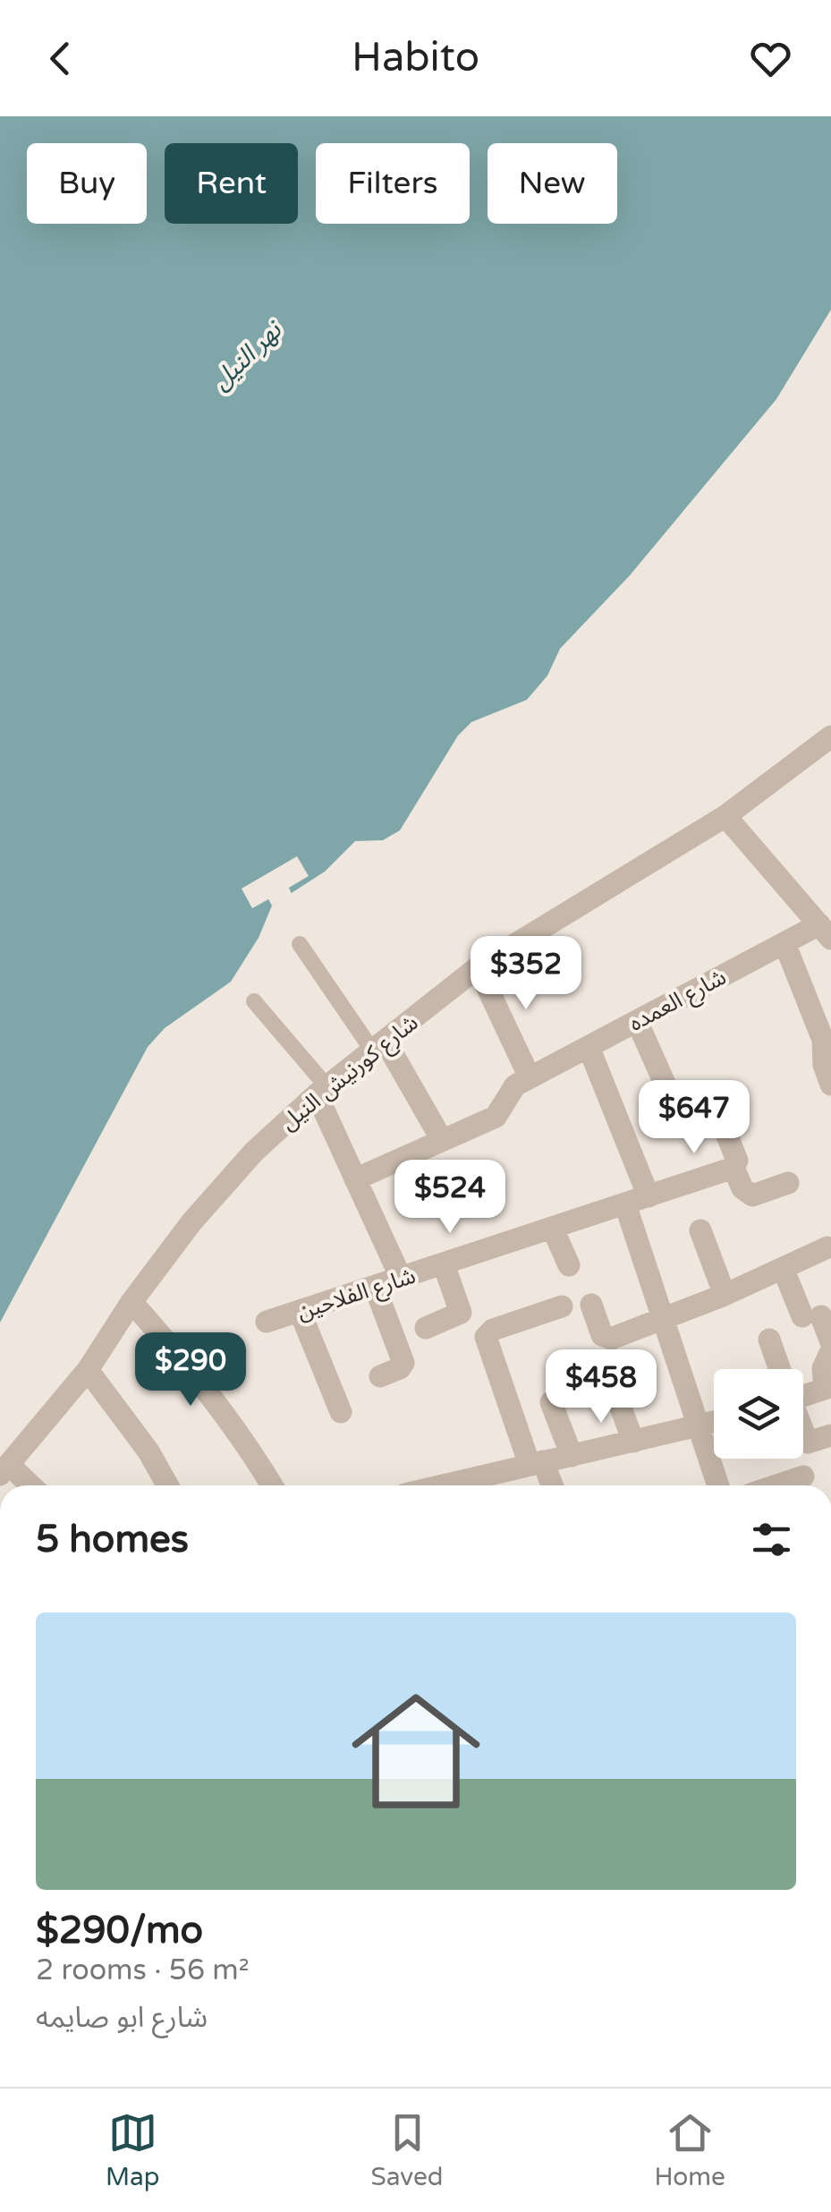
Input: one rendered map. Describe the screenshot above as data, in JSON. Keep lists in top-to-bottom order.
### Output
{
  "streets": {
    "street": ["شارع العمده", "شارع كورنيش النيل", "شارع الفلاحين"]
  },
  "water": ["نهر النيل"],
  "page": {
    "header": "Habito",
    "chip": [
      "Buy",
      "Rent",
      "Filters",
      "New"
    ],
    "price": [
      "$352",
      "$647",
      "$524",
      "$290",
      "$458"
    ],
    "heading": "5 homes",
    "list": [
      {
        "name": "$290/mo",
        "note": "2 rooms · 56 m² · شارع ابو صايمه"
      }
    ],
    "tabs": ["Map", "Saved", "Home"]
  }
}
